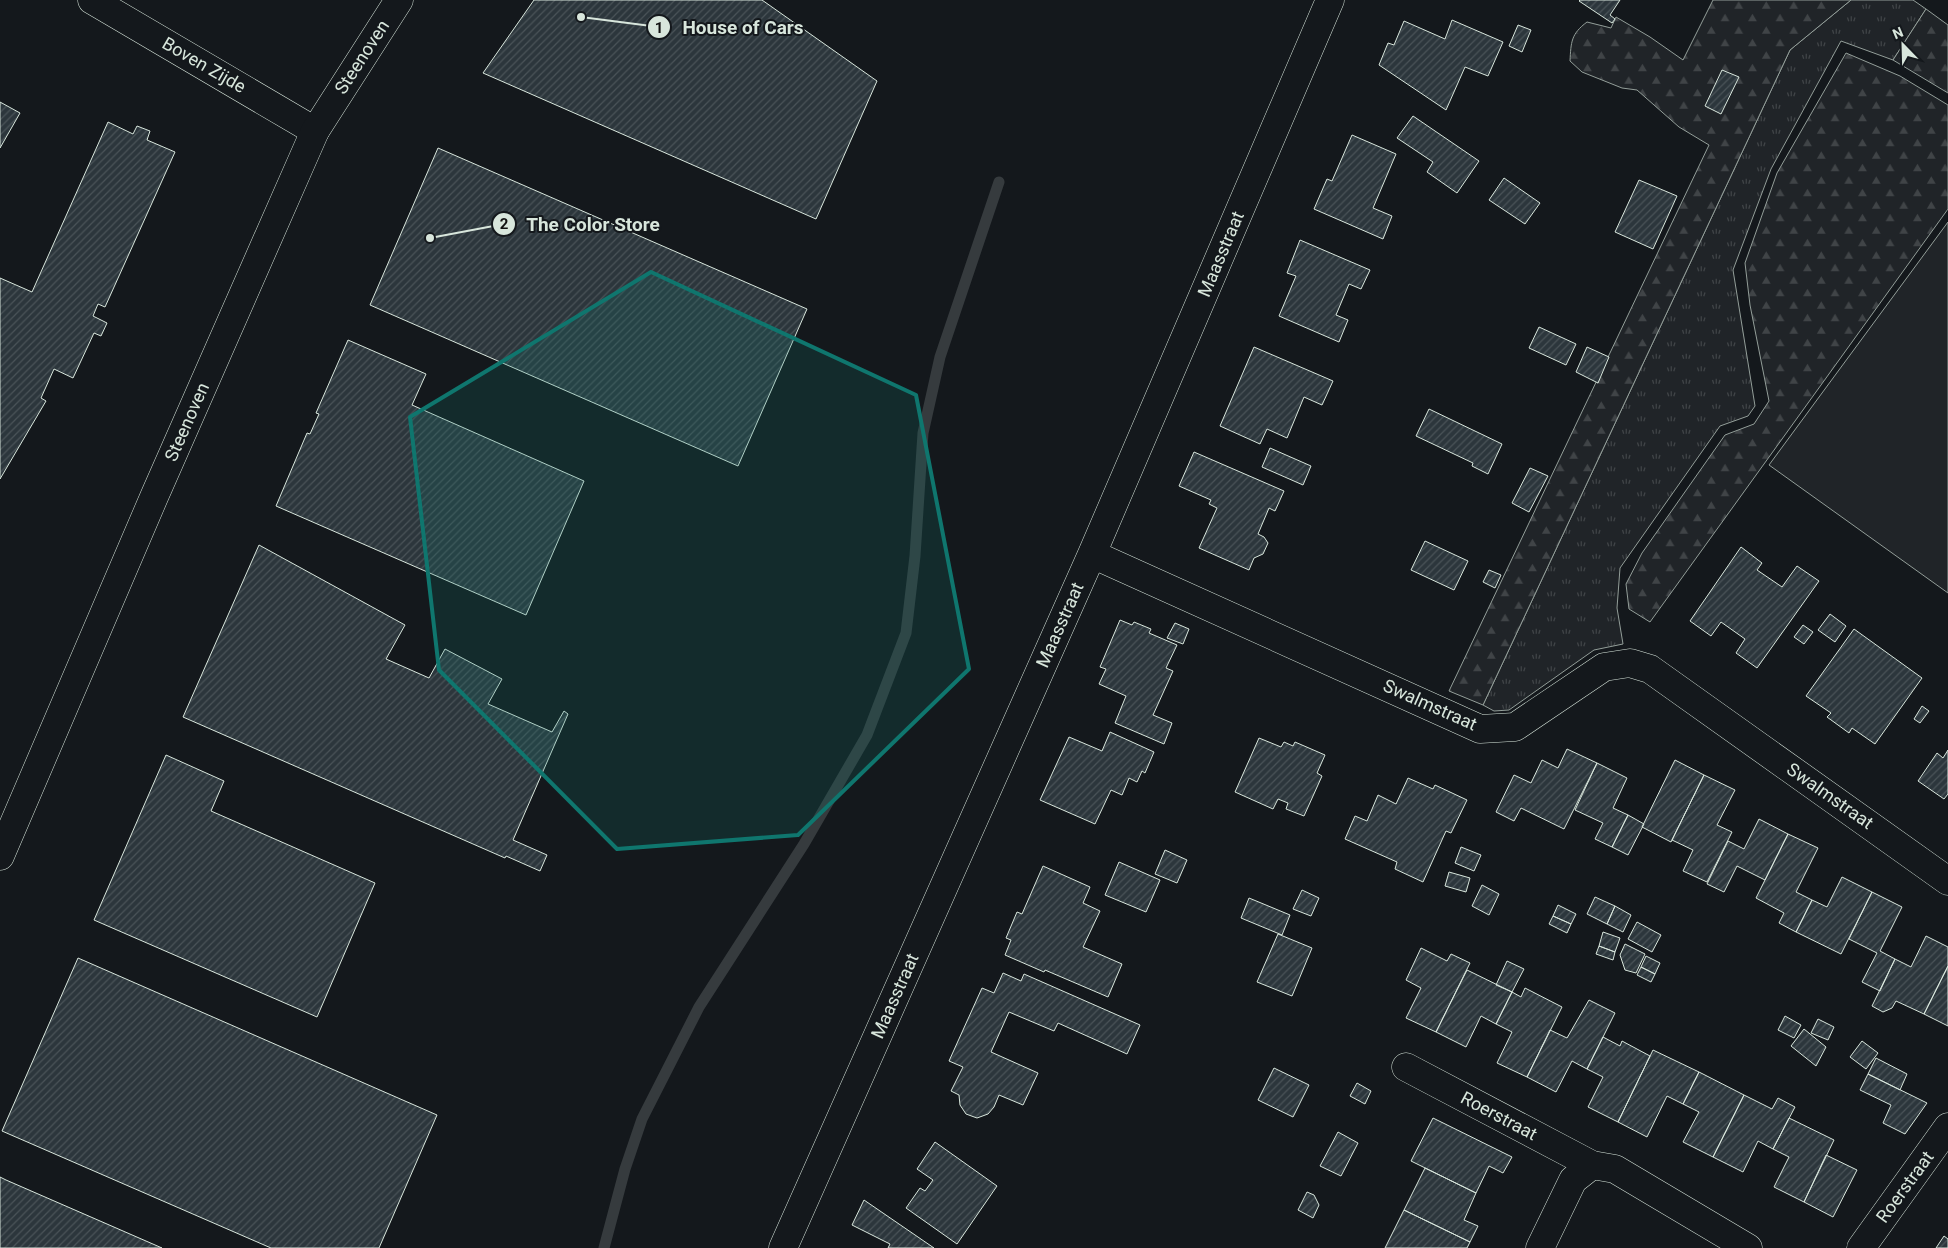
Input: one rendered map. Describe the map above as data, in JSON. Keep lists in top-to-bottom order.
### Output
{
  "streets": {
    "street": [
      "Steenoven",
      "Boven Zijde",
      "Maasstraat",
      "Swalmstraat",
      "Roerstraat"
    ]
  },
  "crossings": [
    ["Steenoven", "Boven Zijde"],
    ["Maasstraat", "Swalmstraat"]
  ],
  "places": ["House of Cars", "The Color Store"],
  "north": "top left"
}
